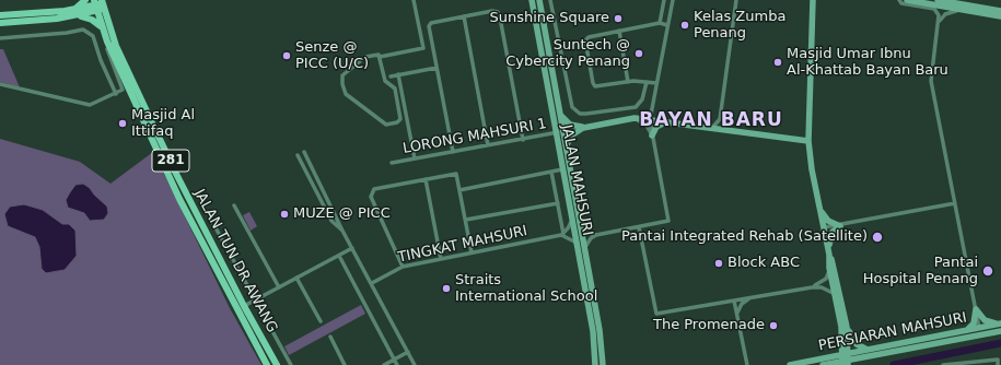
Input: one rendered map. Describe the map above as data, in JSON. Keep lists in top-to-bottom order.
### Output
{
  "streets": {
    "main road": ["281", "JALAN TUN DR AWANG"],
    "street": [
      "LORONG MAHSURI 1",
      "JALAN MAHSURI",
      "TINGKAT MAHSURI",
      "PERSIARAN MAHSURI"
    ]
  },
  "crossings": [
    ["LORONG MAHSURI 1", "JALAN MAHSURI"]
  ],
  "districts": ["BAYAN BARU"],
  "places": [
    "Sunshine Square",
    "Kelas Zumba Penang",
    "Suntech @ Cybercity Penang",
    "Senze @ PICC (U/C)",
    "Masjid Umar Ibnu Al-Khattab Bayan Baru",
    "Masjid Al Ittifaq",
    "MUZE @ PICC",
    "Pantai Integrated Rehab (Satellite)",
    "Block ABC",
    "Pantai Hospital Penang",
    "Straits International School",
    "The Promenade"
  ]
}
